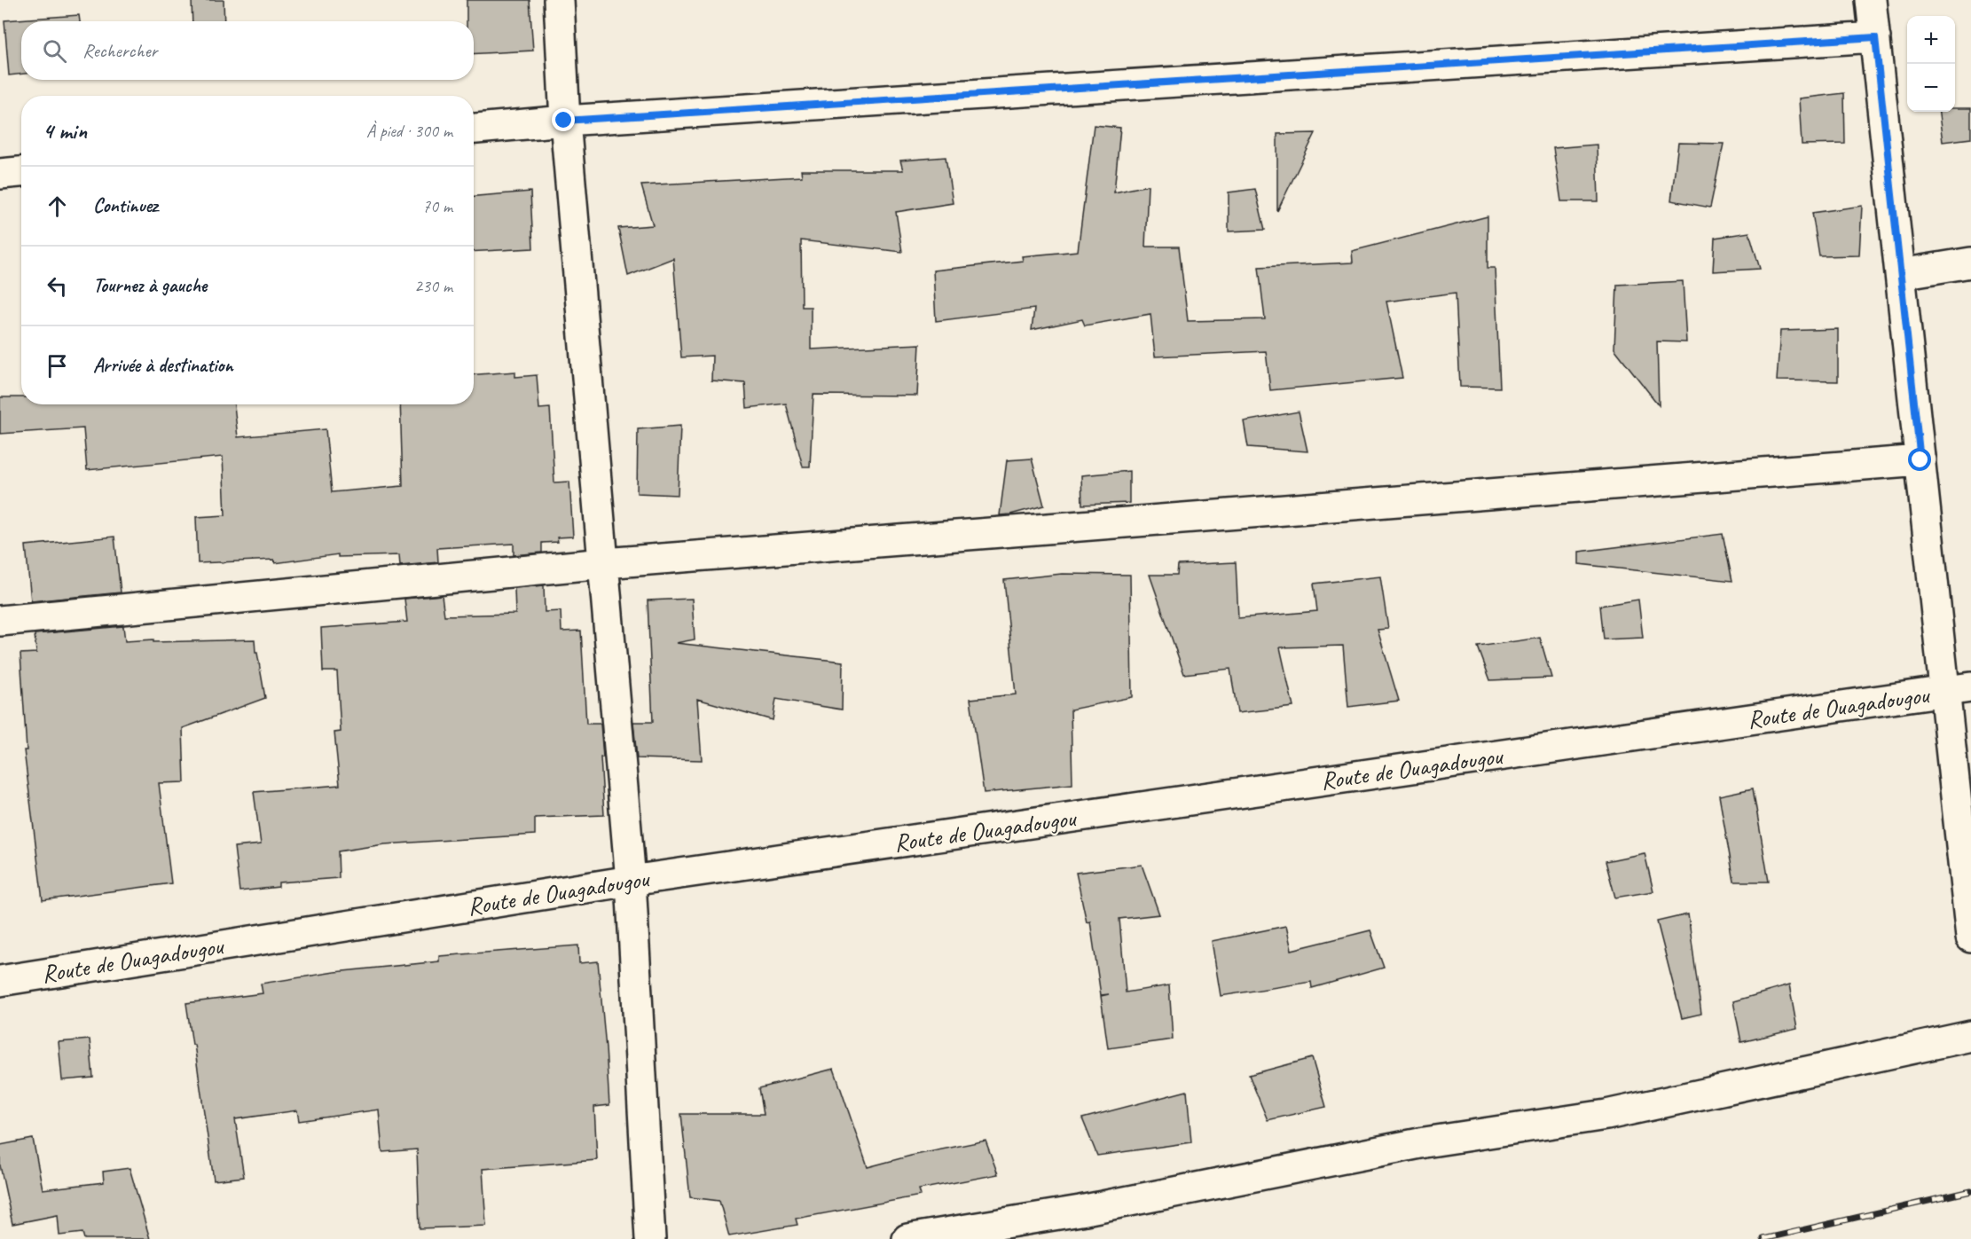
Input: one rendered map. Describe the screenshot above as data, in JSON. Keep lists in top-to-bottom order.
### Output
{
  "streets": {
    "street": ["Route de Ouagadougou"]
  },
  "page": {
    "map_buttons": ["+", "−"],
    "search": "Rechercher",
    "heading": ["4 min", "À pied · 300 m"],
    "list": [
      ["Continuez", "70 m"],
      ["Tournez à gauche", "230 m"],
      "Arrivée à destination"
    ]
  }
}
